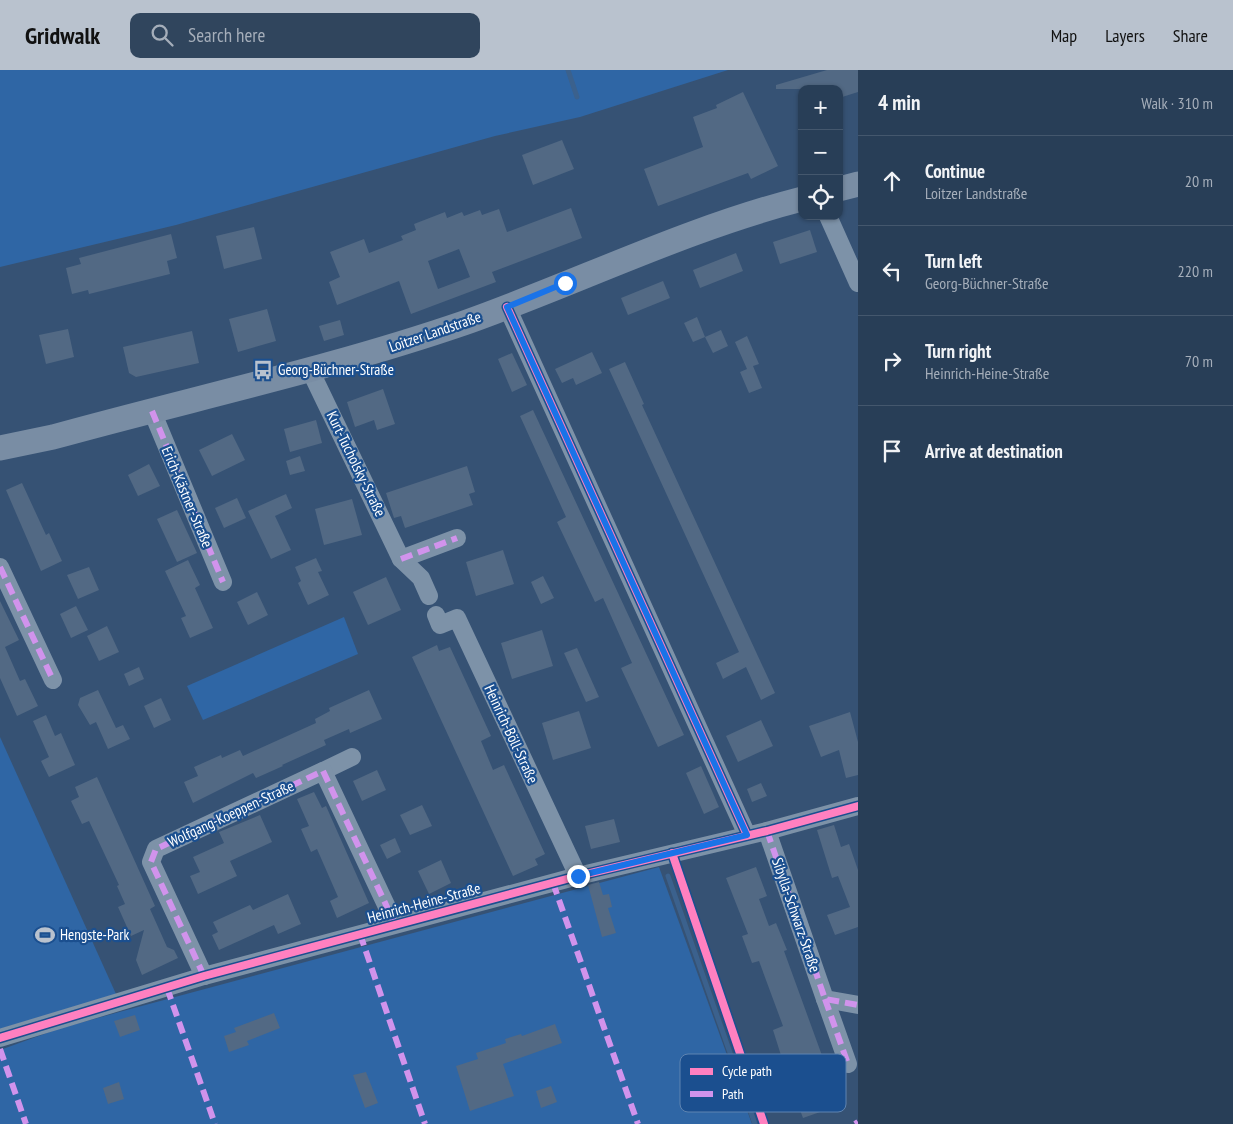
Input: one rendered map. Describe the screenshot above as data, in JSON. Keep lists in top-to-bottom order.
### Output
{
  "streets": {
    "main road": ["Loitzer Landstraße"],
    "street": [
      "Kurt-Tucholsky-Straße",
      "Erich-Kästner-Straße",
      "Heinrich-Böll-Straße",
      "Wolfgang-Koeppen-Straße",
      "Heinrich-Heine-Straße",
      "Sibylla-Schwarz-Straße"
    ]
  },
  "crossings": [
    ["Loitzer Landstraße", "Kurt-Tucholsky-Straße"],
    ["Loitzer Landstraße", "Erich-Kästner-Straße"],
    ["Heinrich-Böll-Straße", "Heinrich-Heine-Straße"],
    ["Wolfgang-Koeppen-Straße", "Heinrich-Heine-Straße"],
    ["Heinrich-Heine-Straße", "Sibylla-Schwarz-Straße"]
  ],
  "places": {
    "bus stop": ["Georg-Büchner-Straße"],
    "sports": ["Hengste-Park"]
  },
  "legend": ["Cycle path", "Path"],
  "page": {
    "header": "Gridwalk",
    "search": "Search here",
    "nav": ["Map", "Layers", "Share"],
    "heading": ["4 min", "Walk · 310 m"],
    "map_buttons": ["+", "−"],
    "list": [
      ["Continue", "Loitzer Landstraße", "20 m"],
      ["Turn left", "Georg-Büchner-Straße", "220 m"],
      ["Turn right", "Heinrich-Heine-Straße", "70 m"],
      "Arrive at destination"
    ]
  }
}
